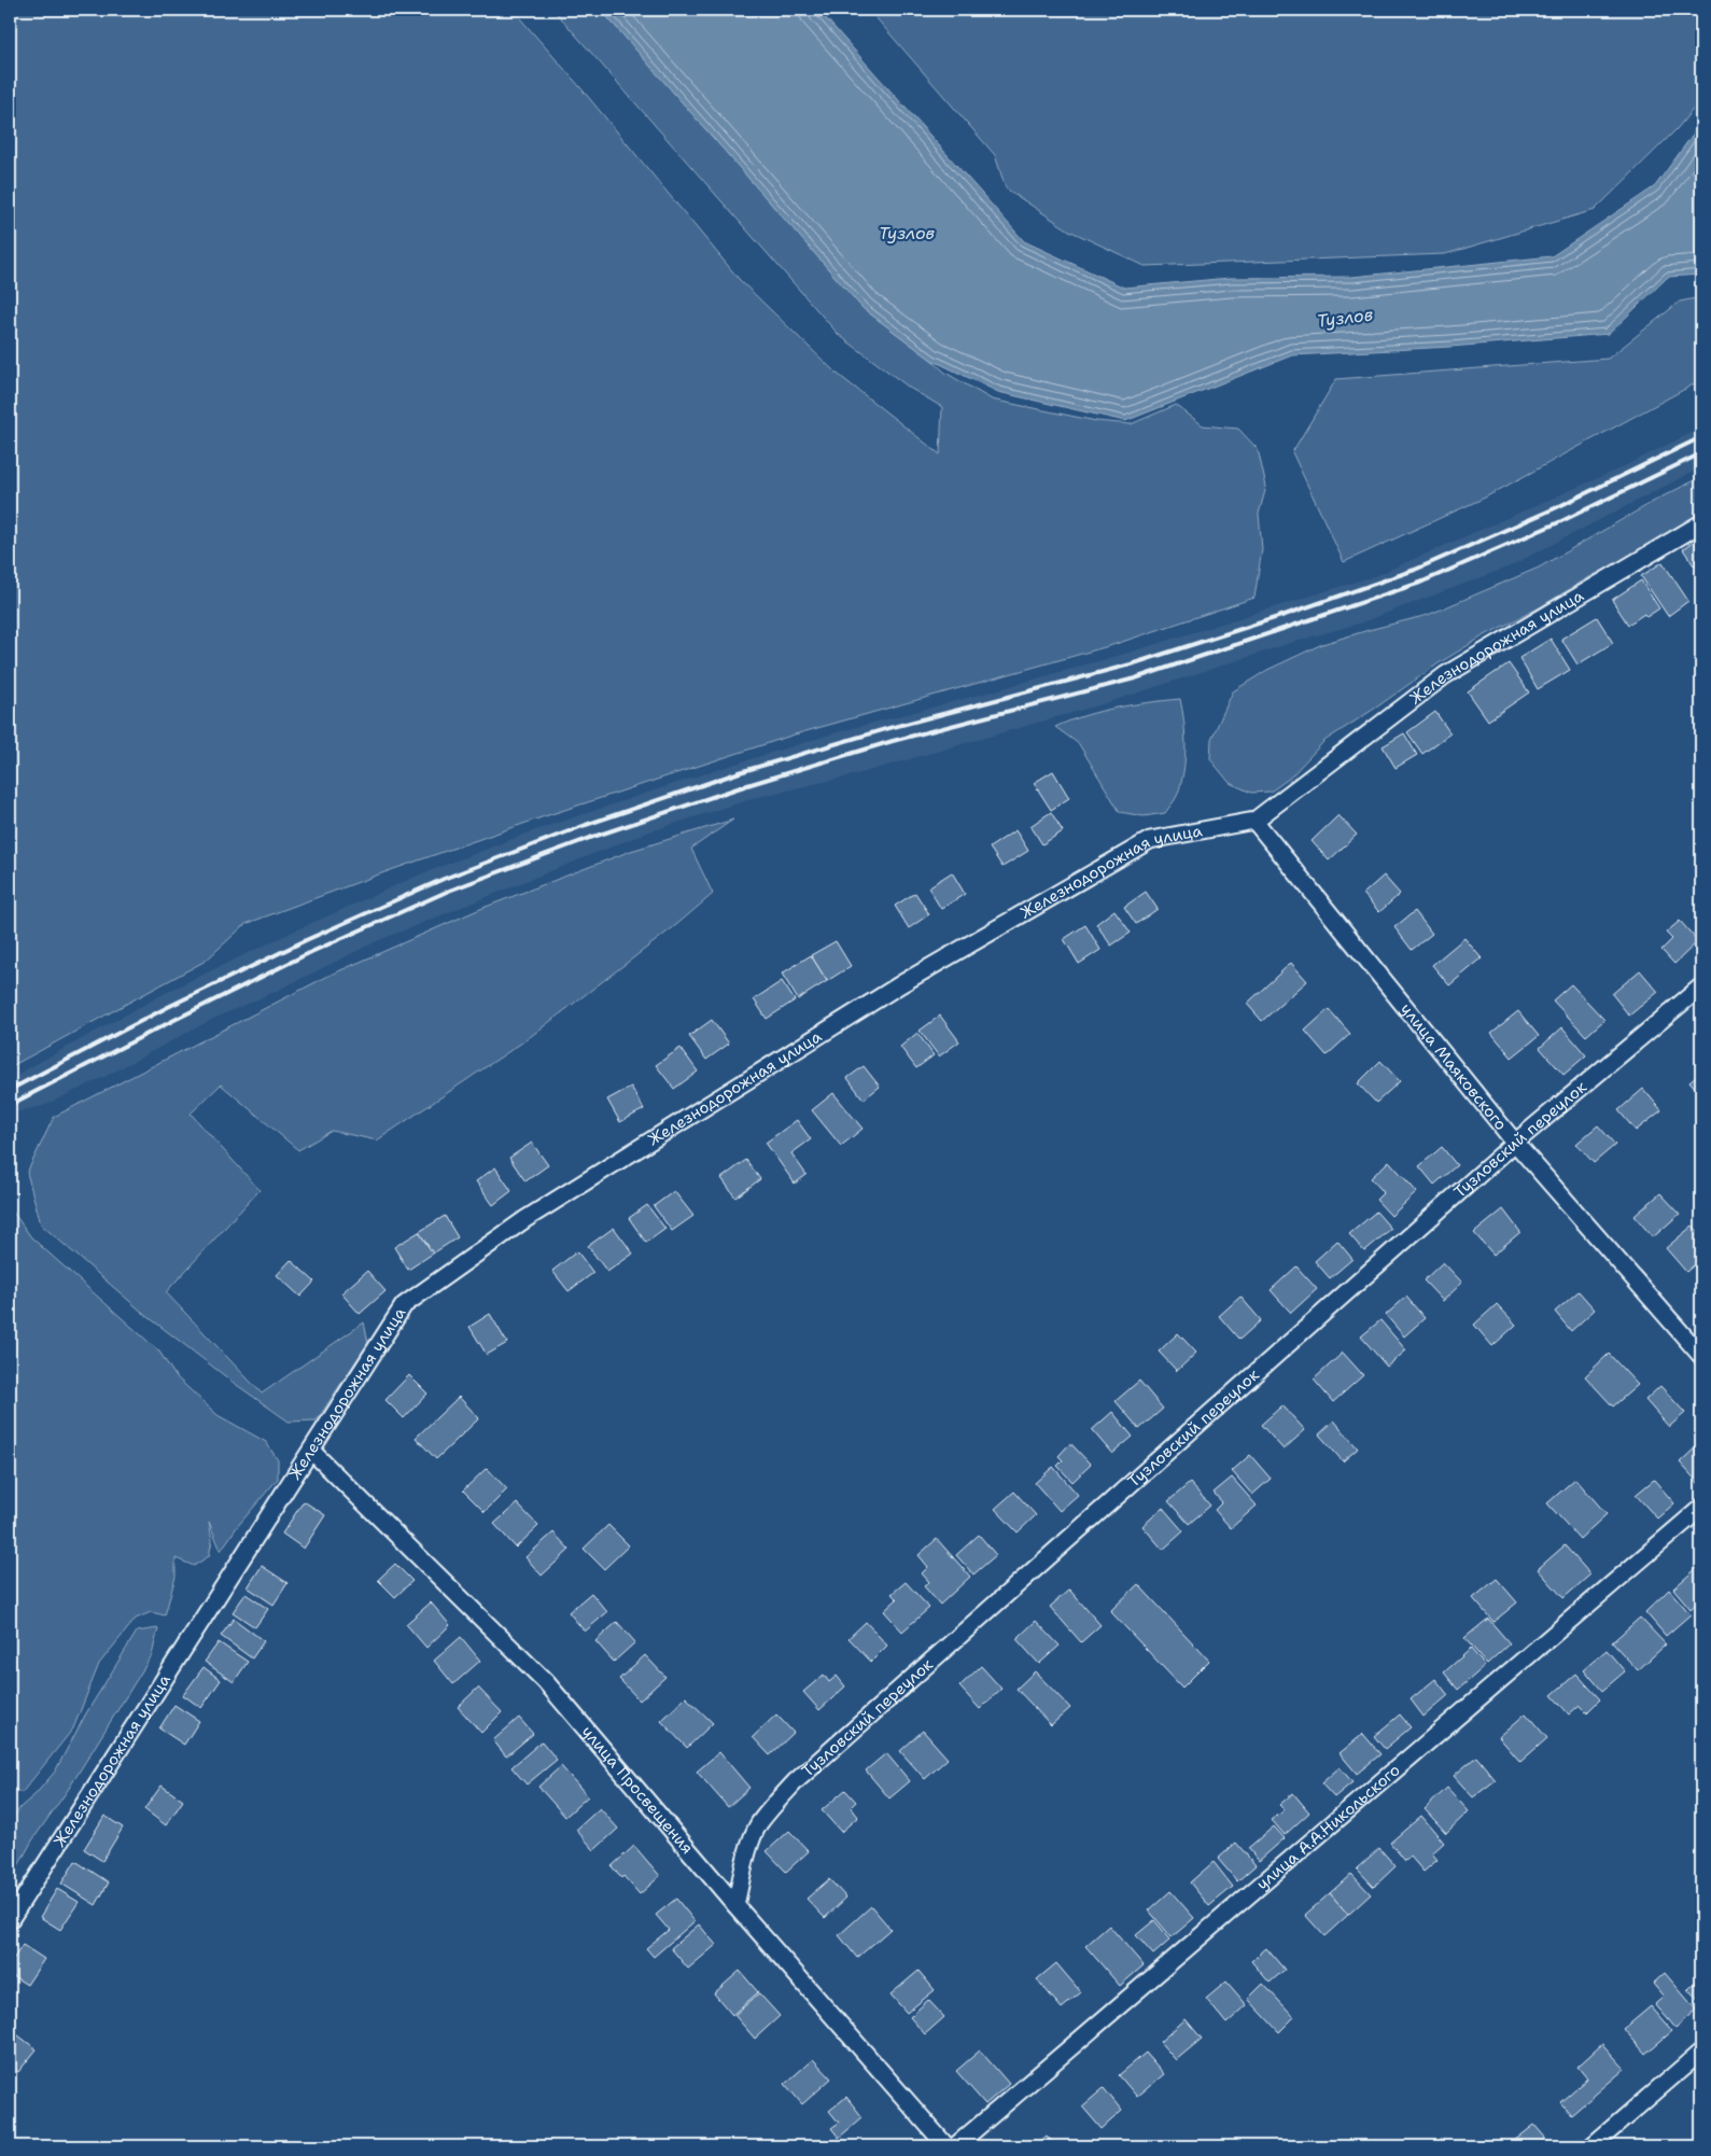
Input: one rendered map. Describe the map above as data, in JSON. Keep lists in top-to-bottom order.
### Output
{
  "streets": {
    "street": [
      "Железнодорожная улица",
      "улица Маяковского",
      "Тузловский переулок",
      "улица Просвещения",
      "улица А.А.Никольского"
    ]
  },
  "crossings": [
    ["Железнодорожная улица", "улица Маяковского"],
    ["Железнодорожная улица", "улица Просвещения"],
    ["улица Маяковского", "Тузловский переулок"],
    ["Тузловский переулок", "улица Просвещения"]
  ],
  "water": ["Тузлов"]
}
